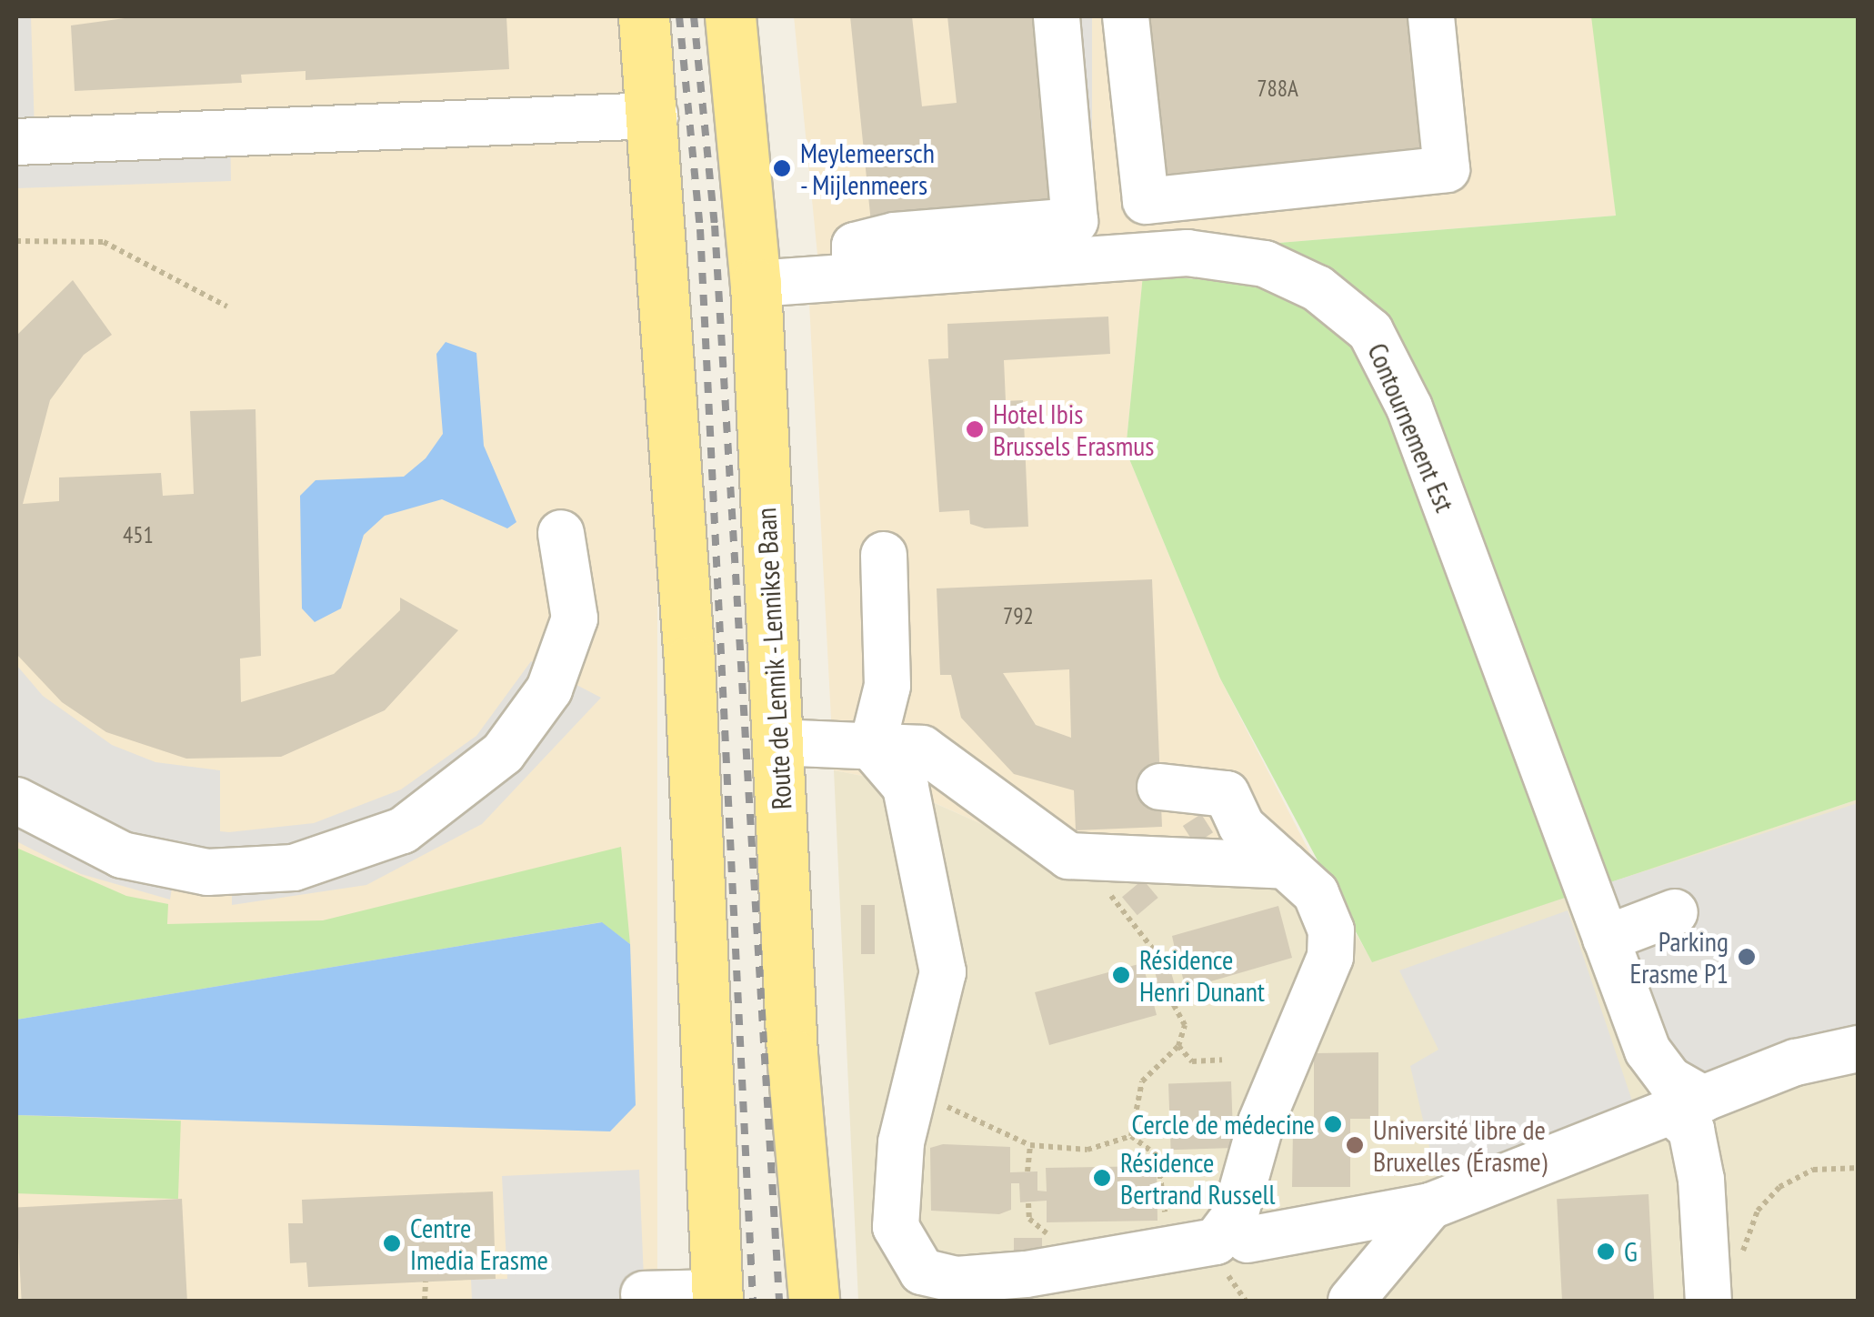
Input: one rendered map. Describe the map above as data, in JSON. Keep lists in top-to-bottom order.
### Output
{
  "streets": {
    "main road": ["Route de Lennik - Lennikse Baan"],
    "street": ["Contournement Est"]
  },
  "crossings": [
    ["Contournement Est", "Route de Lennik - Lennikse Baan"]
  ],
  "places": [
    "Meylemeersch - Mijlenmeers",
    "Hotel Ibis Brussels Erasmus",
    "Parking Erasme P1",
    "Résidence Henri Dunant",
    "Cercle de médecine",
    "Université libre de Bruxelles (Érasme)",
    "Résidence Bertrand Russell",
    "Centre Imedia Erasme",
    "G"
  ],
  "house_numbers": ["788A", "451", "792"]
}
